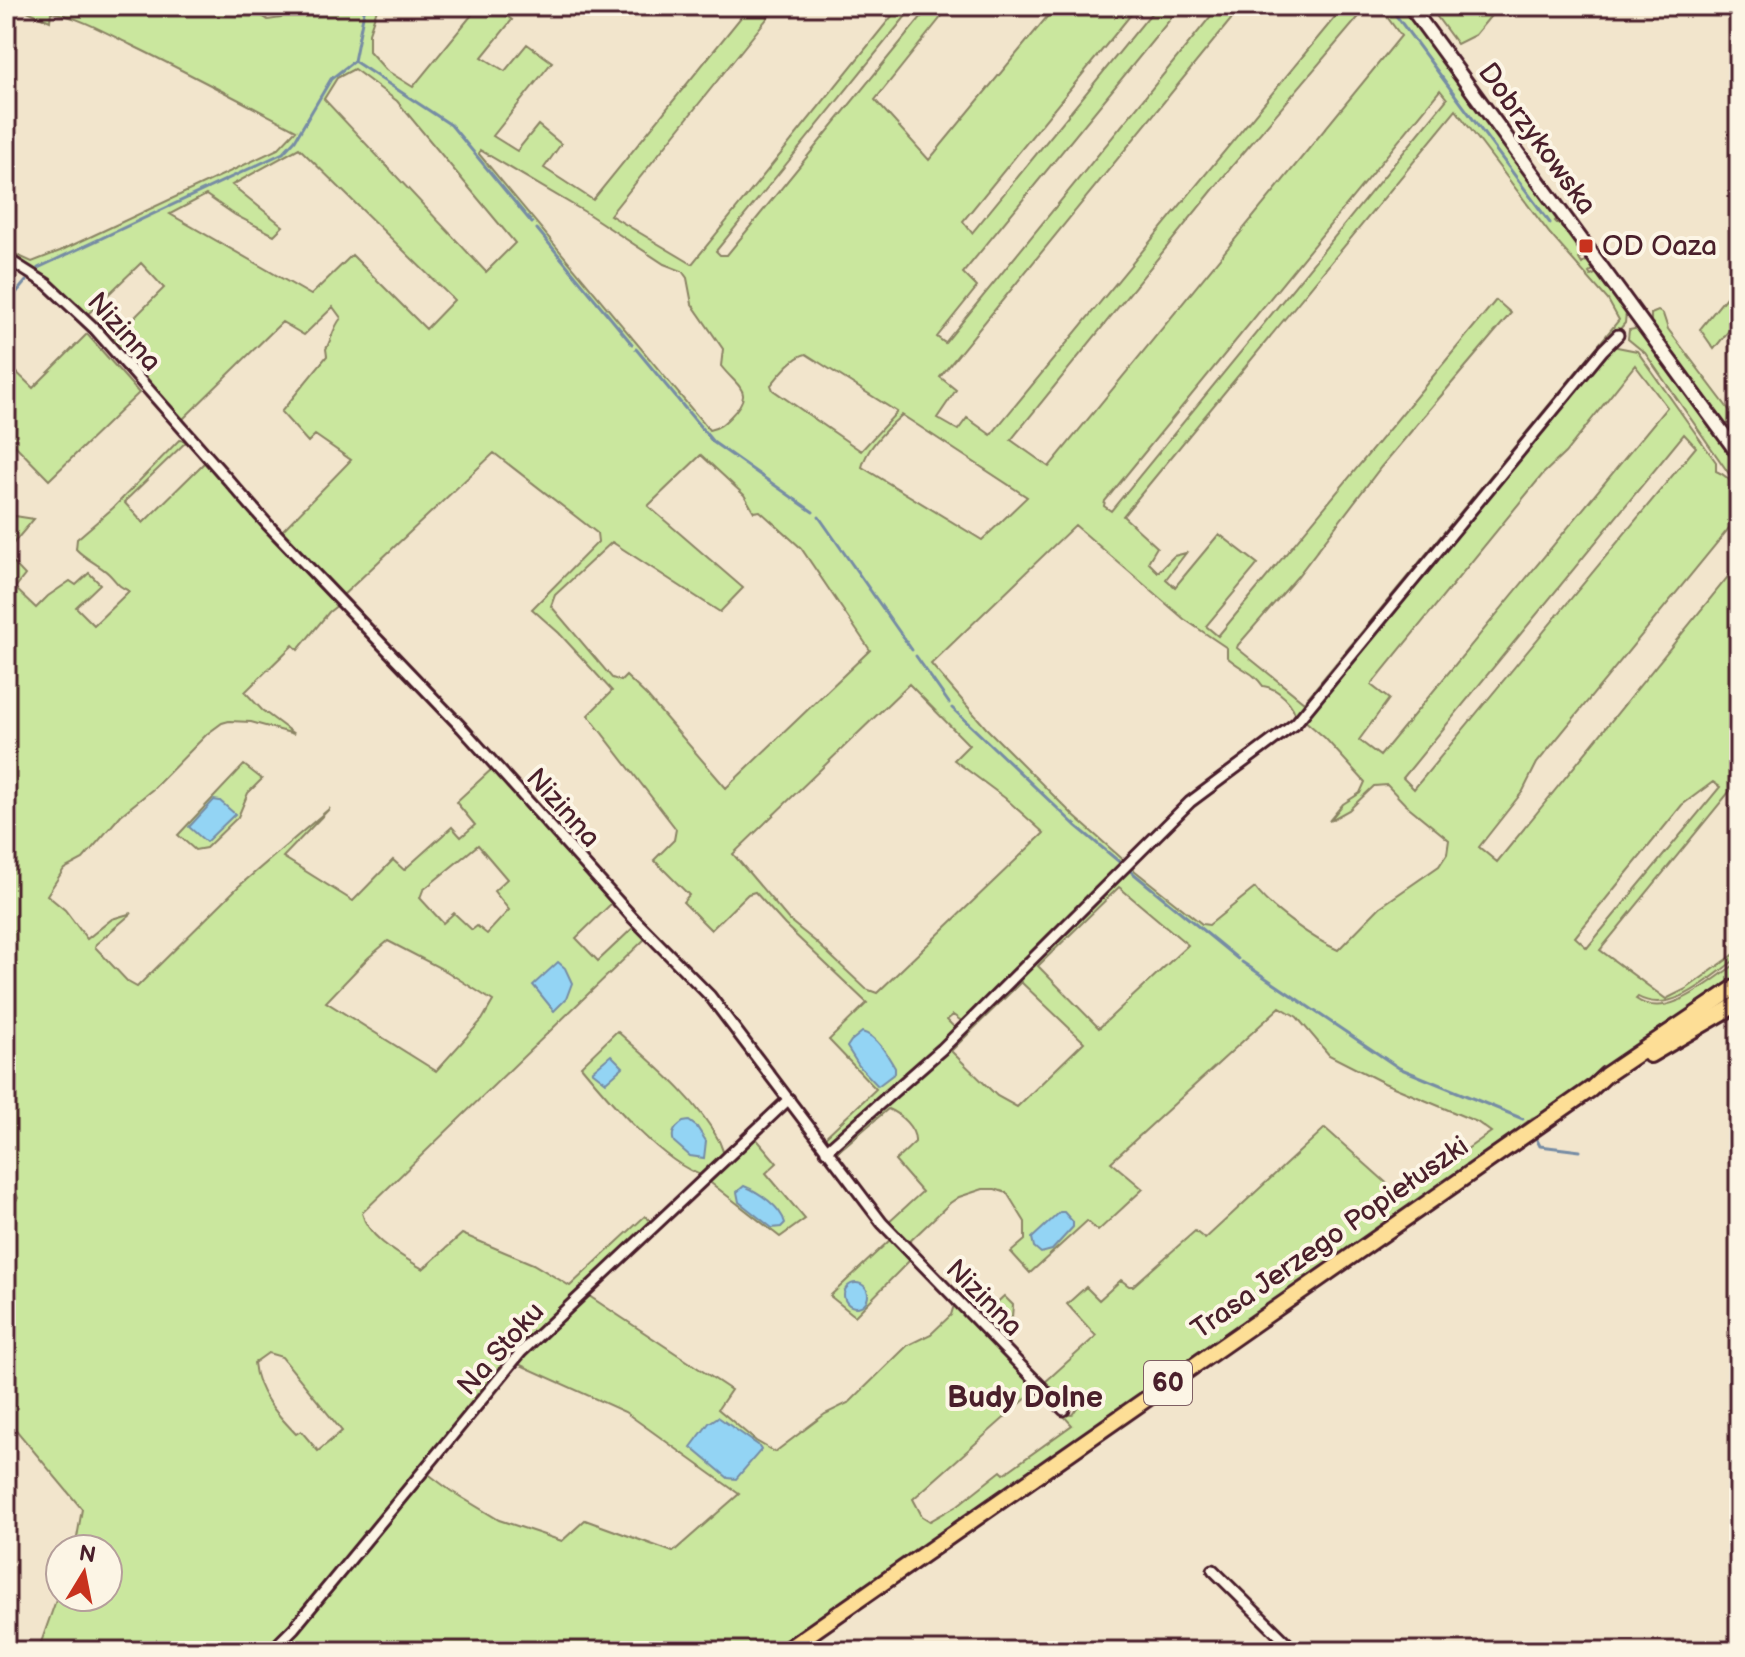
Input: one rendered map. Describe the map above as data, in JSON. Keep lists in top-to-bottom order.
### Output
{
  "streets": {
    "main road": ["Dobrzykowska", "Trasa Jerzego Popiełuszki", "60"],
    "street": ["Nizinna", "Na Stoku"]
  },
  "crossings": [
    ["Nizinna", "Na Stoku"]
  ],
  "districts": ["Budy Dolne"],
  "places": {
    "transit": ["OD Oaza"]
  },
  "north": "top"
}
